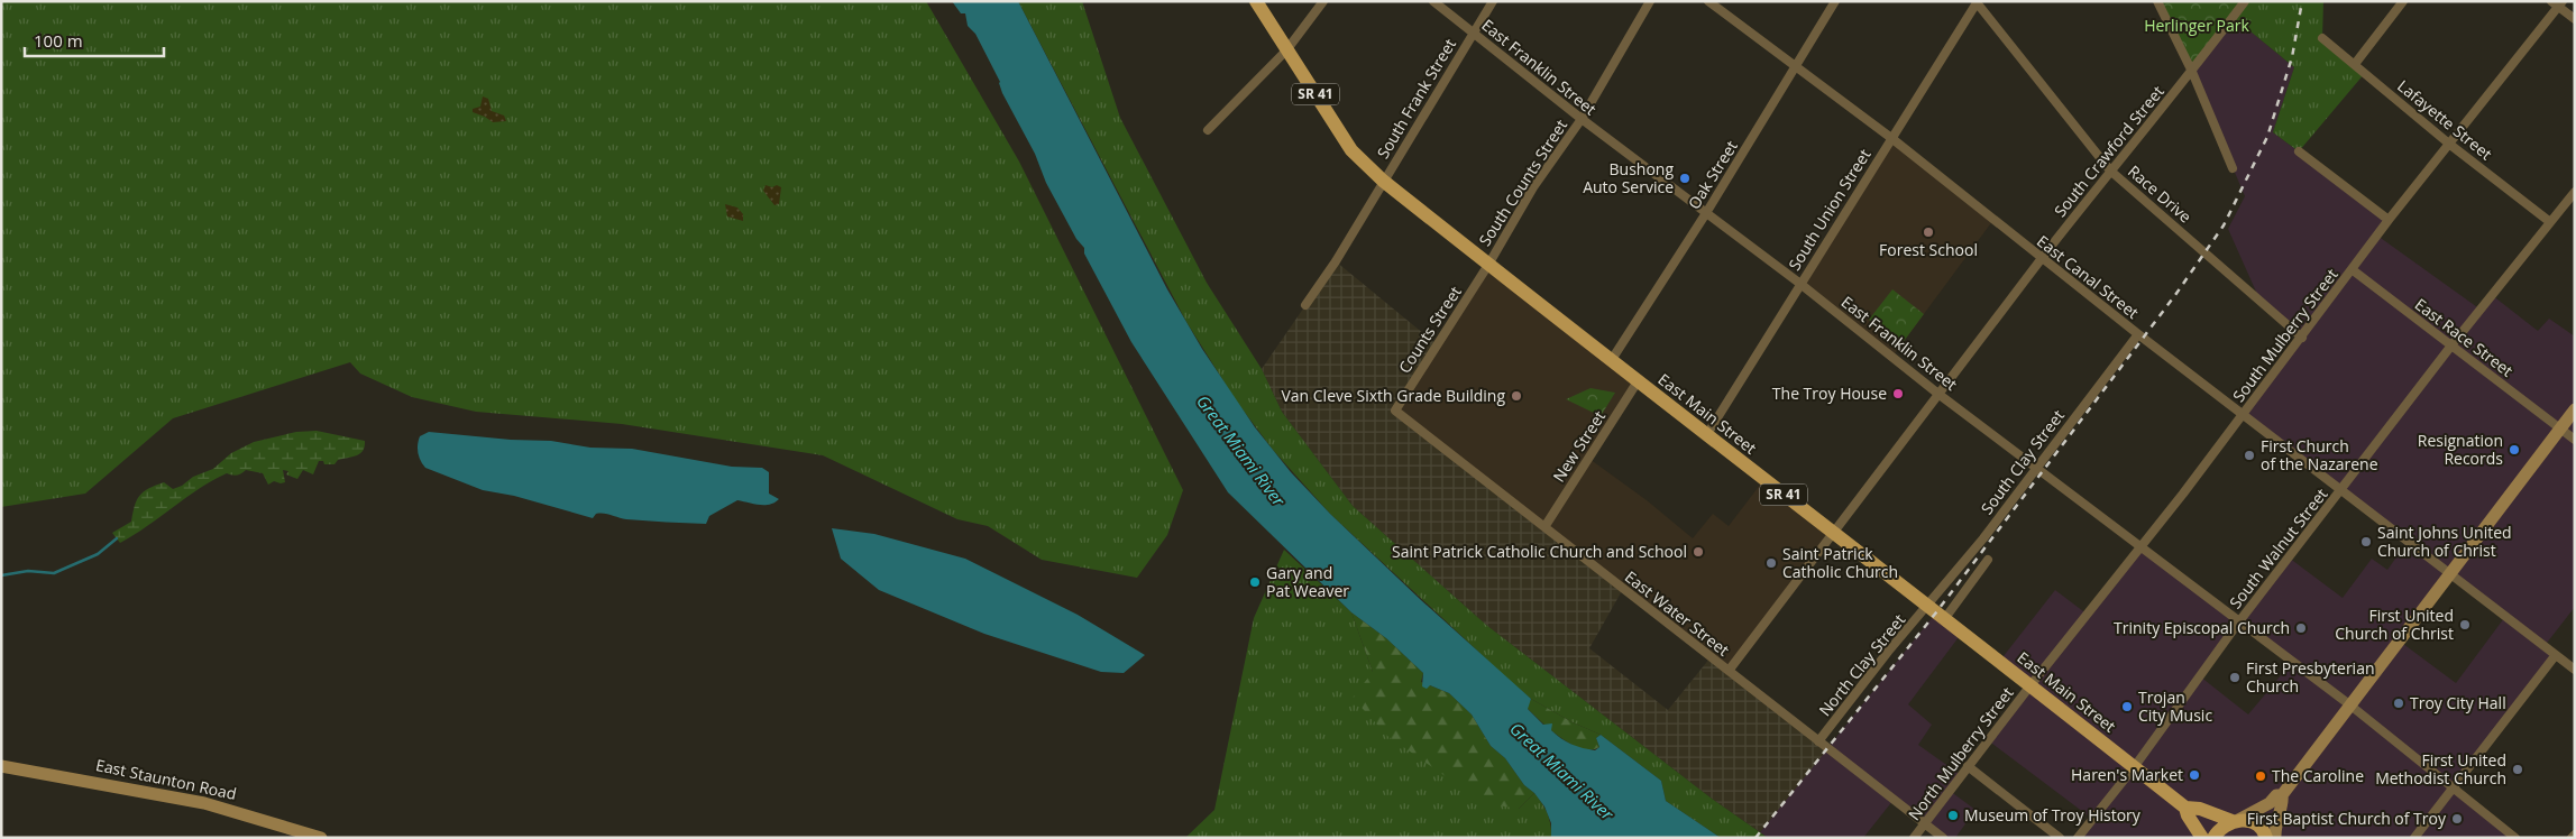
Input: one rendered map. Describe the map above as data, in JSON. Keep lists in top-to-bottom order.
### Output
{
  "streets": {
    "main road": ["SR 41", "East Main Street", "East Staunton Road"],
    "street": [
      "East Franklin Street",
      "South Frank Street",
      "Lafayette Street",
      "South Crawford Street",
      "Oak Street",
      "South Counts Street",
      "Race Drive",
      "South Union Street",
      "East Canal Street",
      "Counts Street",
      "South Mulberry Street",
      "East Race Street",
      "New Street",
      "South Clay Street",
      "South Walnut Street",
      "East Water Street",
      "North Clay Street",
      "North Mulberry Street"
    ]
  },
  "crossings": [
    ["East Franklin Street", "South Frank Street"],
    ["East Franklin Street", "South Crawford Street"],
    ["East Franklin Street", "Oak Street"],
    ["East Franklin Street", "South Counts Street"],
    ["East Franklin Street", "South Union Street"],
    ["East Franklin Street", "South Mulberry Street"],
    ["East Franklin Street", "South Clay Street"],
    ["East Franklin Street", "South Walnut Street"],
    ["South Frank Street", "East Main Street"],
    ["Lafayette Street", "South Mulberry Street"],
    ["Lafayette Street", "South Walnut Street"],
    ["South Crawford Street", "Race Drive"],
    ["South Crawford Street", "East Canal Street"],
    ["South Crawford Street", "East Main Street"],
    ["South Crawford Street", "East Water Street"],
    ["Oak Street", "East Canal Street"],
    ["Oak Street", "East Main Street"],
    ["South Counts Street", "Counts Street"],
    ["South Counts Street", "East Main Street"],
    ["Race Drive", "South Union Street"],
    ["Race Drive", "South Mulberry Street"],
    ["South Union Street", "East Canal Street"],
    ["South Union Street", "East Main Street"],
    ["East Canal Street", "South Mulberry Street"],
    ["East Canal Street", "South Clay Street"],
    ["East Canal Street", "South Walnut Street"],
    ["Counts Street", "East Main Street"],
    ["Counts Street", "East Water Street"],
    ["South Mulberry Street", "East Race Street"],
    ["South Mulberry Street", "East Main Street"],
    ["South Mulberry Street", "North Mulberry Street"],
    ["East Race Street", "South Walnut Street"],
    ["East Main Street", "New Street"],
    ["East Main Street", "South Clay Street"],
    ["East Main Street", "South Walnut Street"],
    ["East Main Street", "North Clay Street"],
    ["East Main Street", "North Mulberry Street"],
    ["New Street", "East Water Street"],
    ["South Clay Street", "North Clay Street"],
    ["East Water Street", "North Clay Street"],
    ["East Water Street", "North Mulberry Street"]
  ],
  "water": ["Great Miami River"],
  "parks": ["Herlinger Park"],
  "places": [
    "Bushong Auto Service",
    "Forest School",
    "The Troy House",
    "Van Cleve Sixth Grade Building",
    "Resignation Records",
    "First Church of the Nazarene",
    "Saint Johns United Church of Christ",
    "Saint Patrick Catholic Church and School",
    "Saint Patrick Catholic Church",
    "Gary and Pat Weaver",
    "First United Church of Christ",
    "Trinity Episcopal Church",
    "First Presbyterian Church",
    "Troy City Hall",
    "Trojan City Music",
    "First United Methodist Church",
    "Haren's Market",
    "The Caroline",
    "Museum of Troy History",
    "First Baptist Church of Troy"
  ],
  "scale_bar": "100 m"
}
